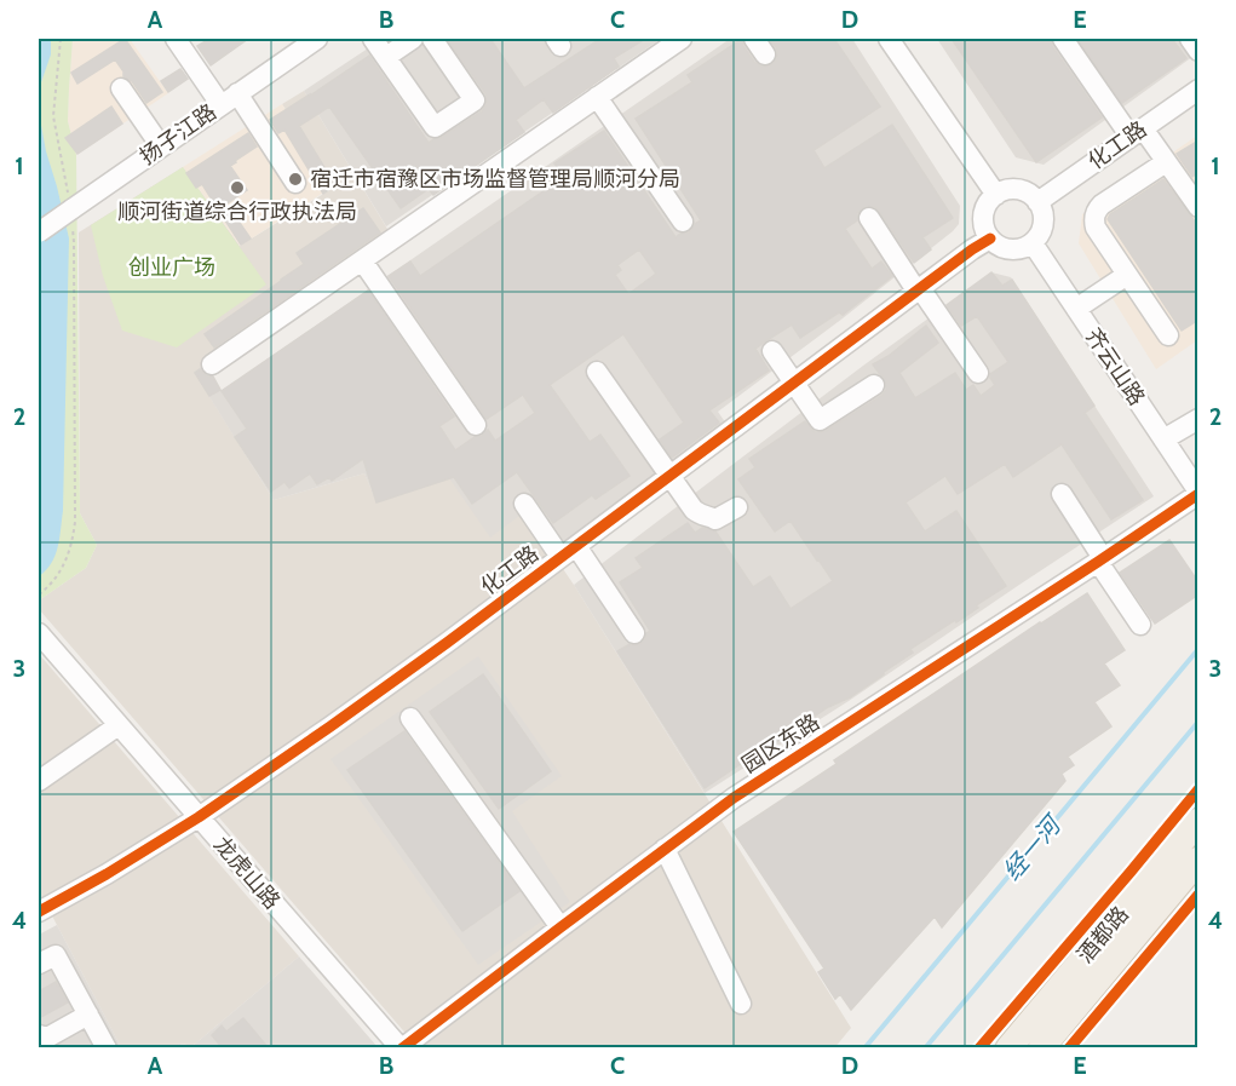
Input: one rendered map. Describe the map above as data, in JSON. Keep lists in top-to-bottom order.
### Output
{
  "streets": {
    "main road": ["酒都路"],
    "street": [
      "扬子江路",
      "化工路",
      "齐云山路",
      "园区东路",
      "龙虎山路"
    ]
  },
  "crossings": [
    ["化工路", "齐云山路"],
    ["化工路", "龙虎山路"],
    ["齐云山路", "园区东路"],
    ["园区东路", "龙虎山路"]
  ],
  "water": ["经一河"],
  "parks": ["创业广场"],
  "places": ["宿迁市宿豫区市场监督管理局顺河分局", "顺河街道综合行政执法局"],
  "grid": {
    "columns": [
      "A",
      "B",
      "C",
      "D",
      "E"
    ],
    "rows": [
      "1",
      "2",
      "3",
      "4"
    ]
  }
}
